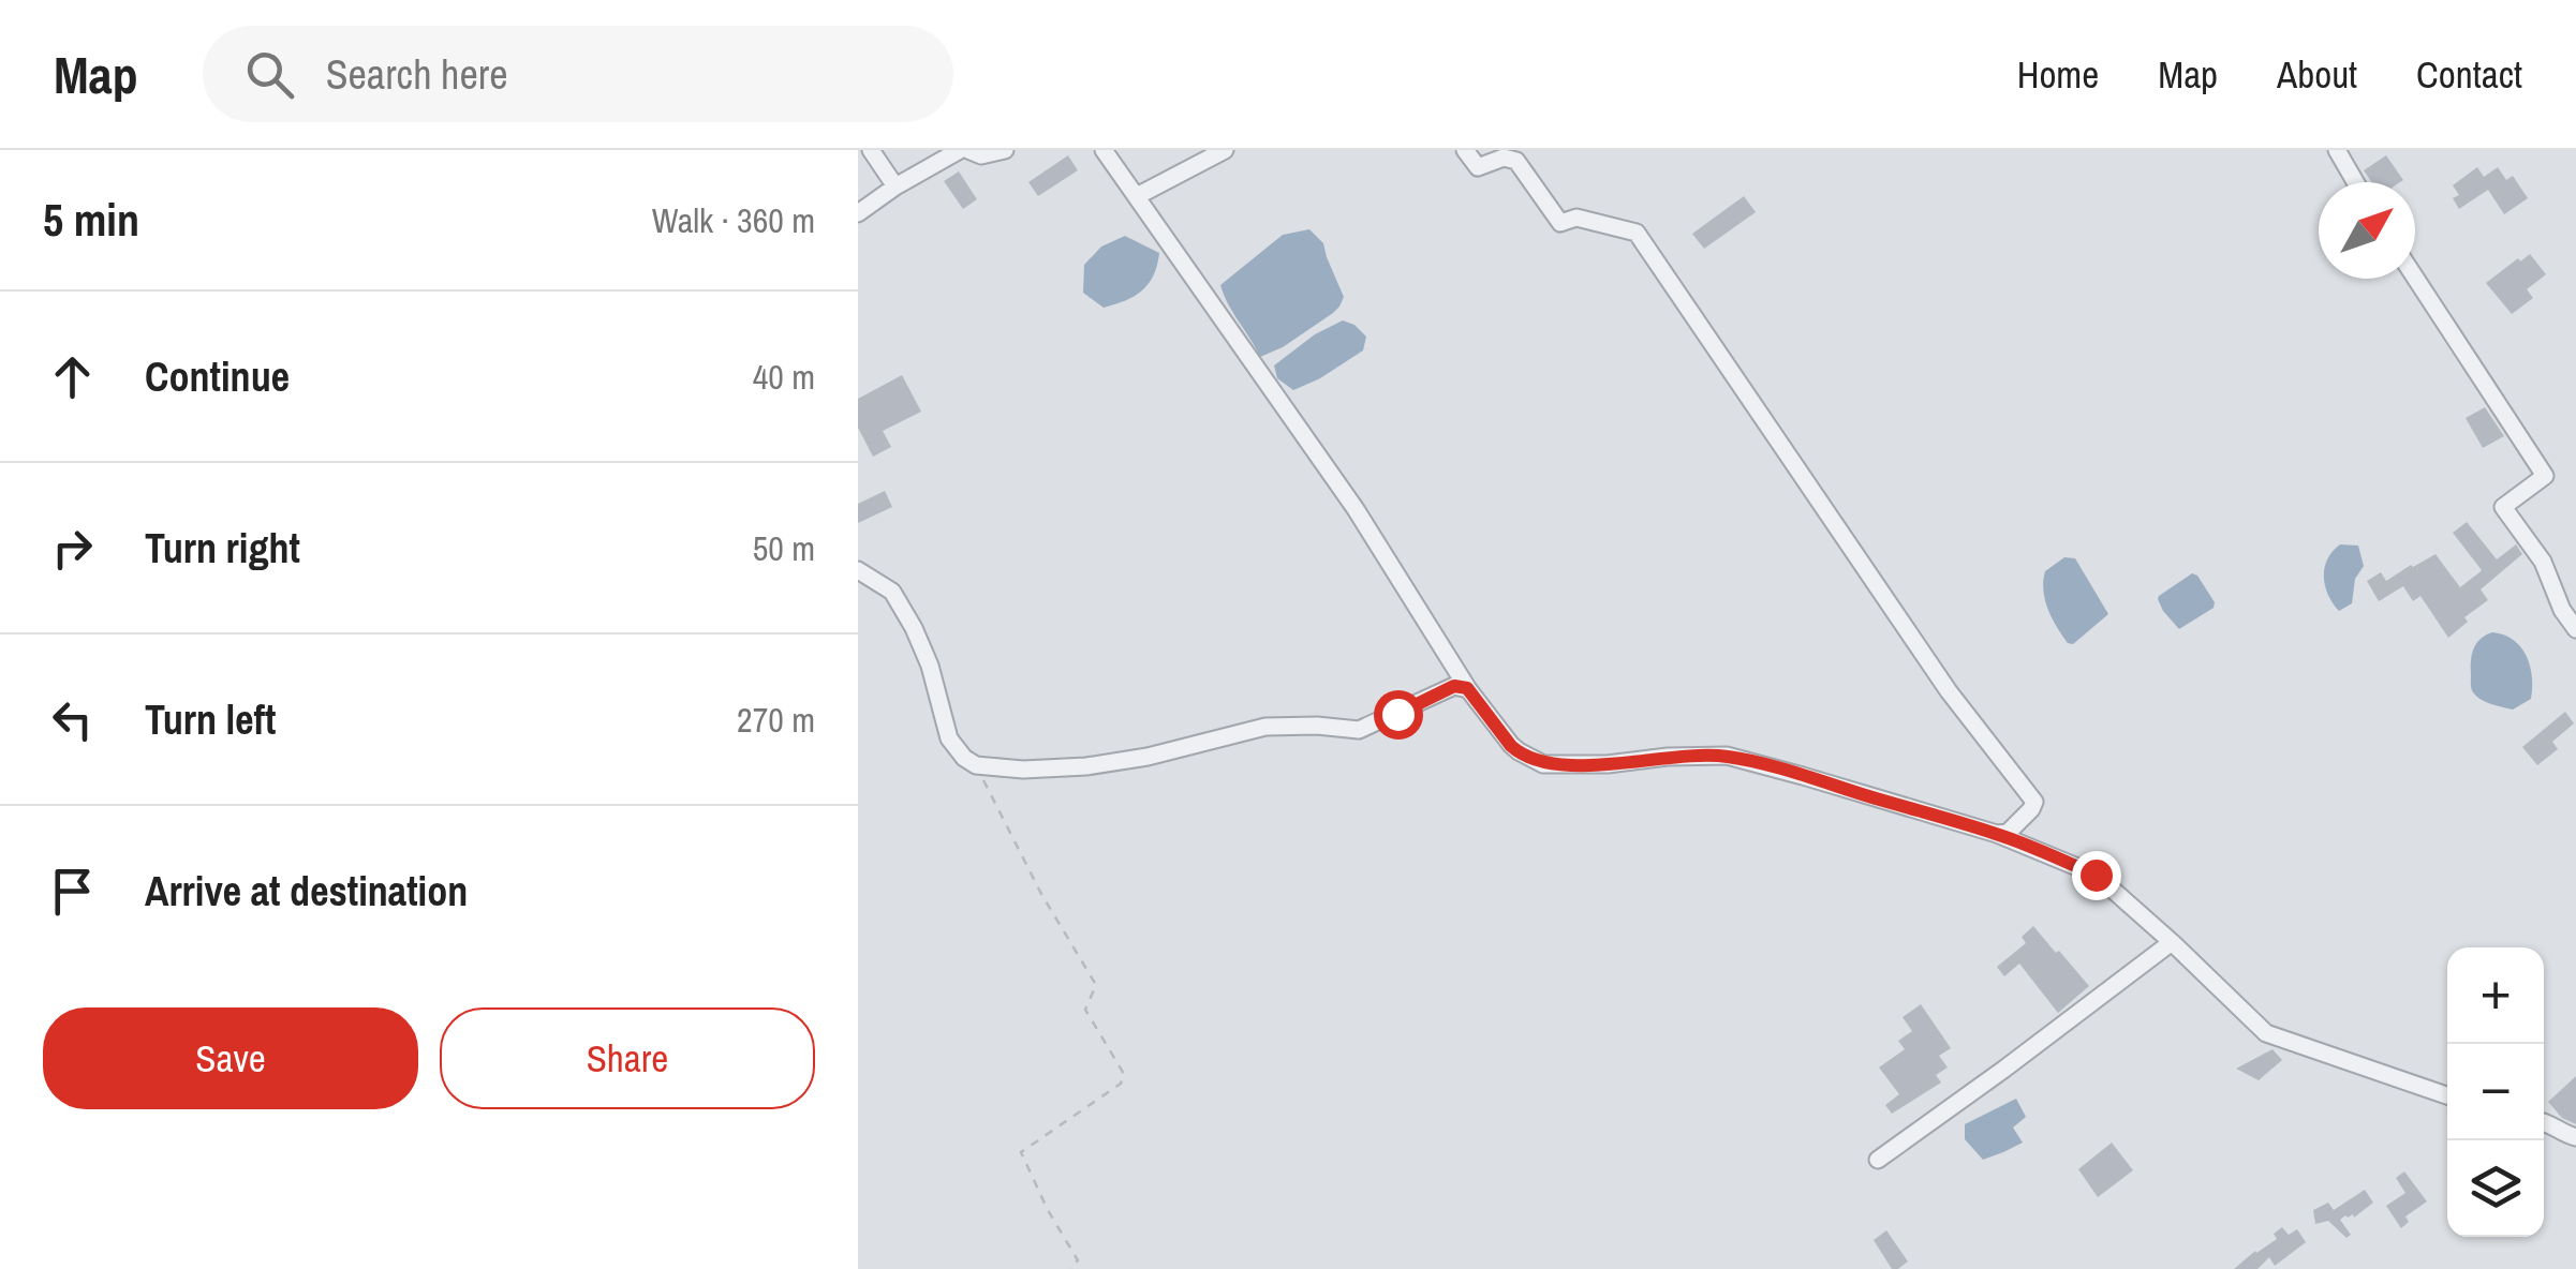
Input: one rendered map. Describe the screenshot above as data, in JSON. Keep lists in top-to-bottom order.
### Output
{
  "north": "top right",
  "page": {
    "header": "Map",
    "search": "Search here",
    "nav": [
      "Home",
      "Map",
      "About",
      "Contact"
    ],
    "heading": ["5 min", "Walk · 360 m"],
    "list": [
      ["Continue", "40 m"],
      ["Turn right", "50 m"],
      ["Turn left", "270 m"],
      "Arrive at destination"
    ],
    "map_buttons": ["+", "−"],
    "buttons": ["Save", "Share"]
  }
}
